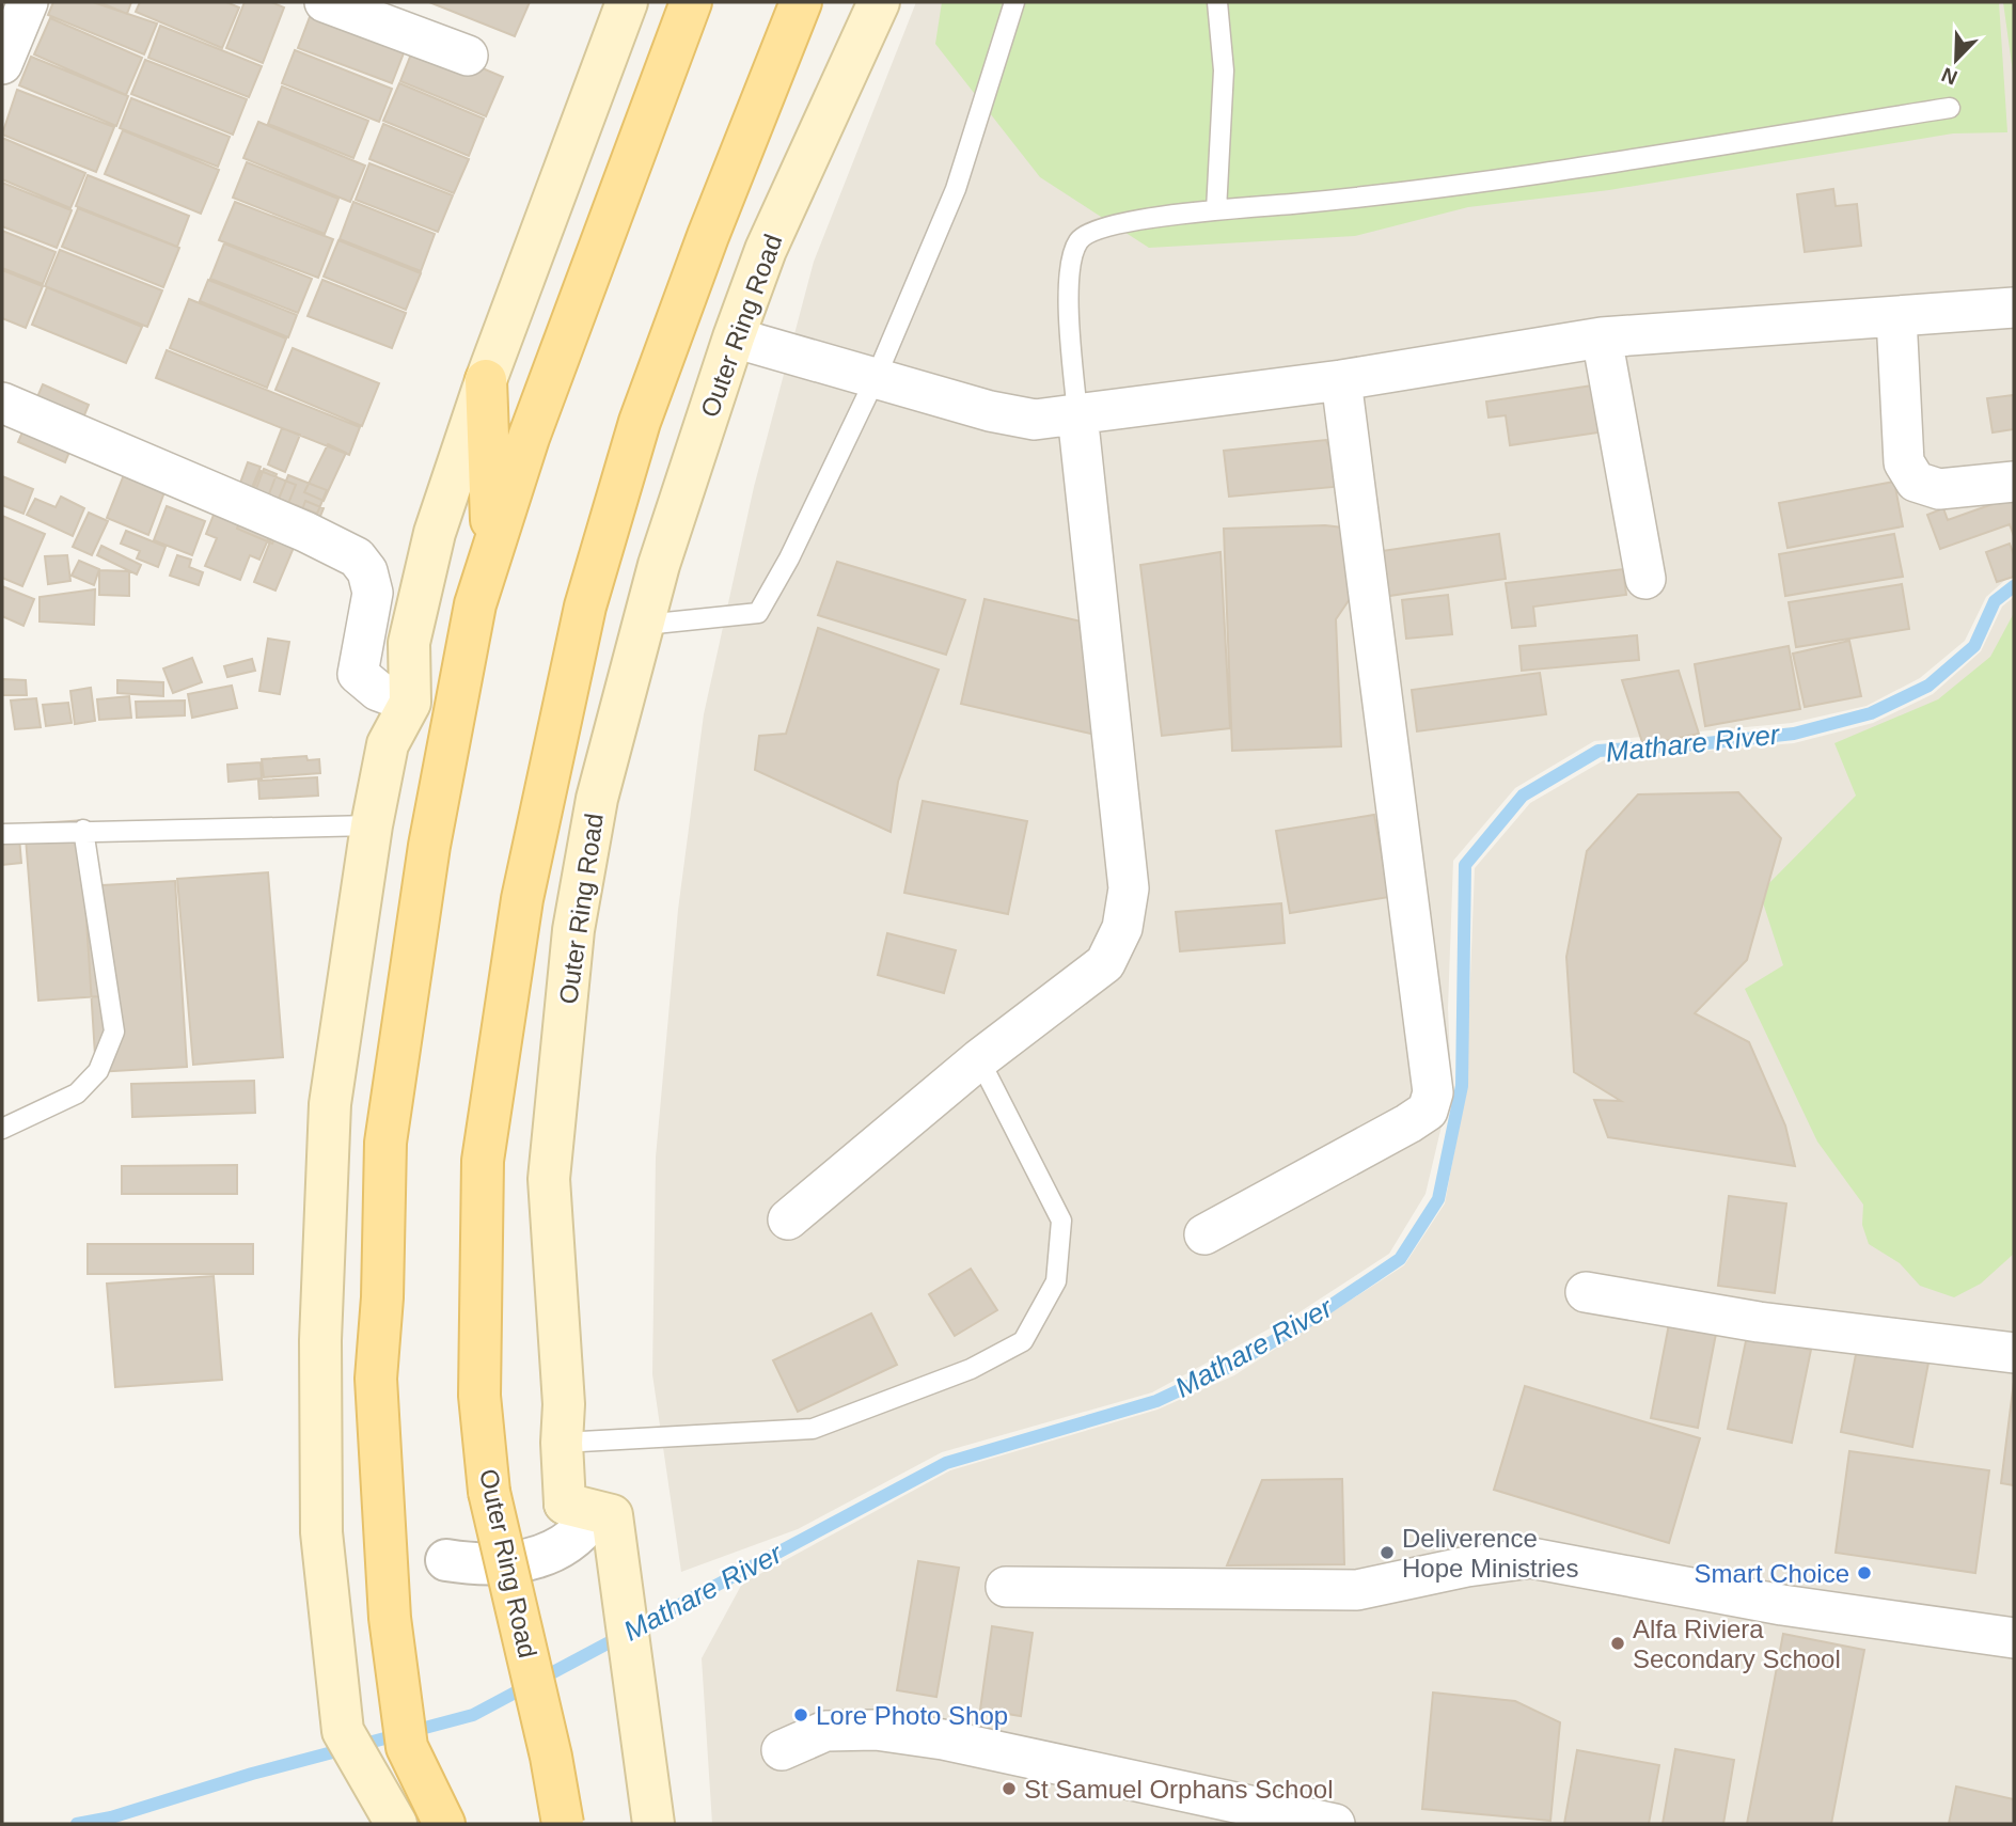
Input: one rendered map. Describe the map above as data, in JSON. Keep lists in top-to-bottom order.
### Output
{
  "streets": {
    "main road": ["Outer Ring Road"]
  },
  "water": ["Mathare River"],
  "places": [
    "Deliverence Hope Ministries",
    "Smart Choice",
    "Alfa Riviera Secondary School",
    "Lore Photo Shop",
    "St Samuel Orphans School"
  ],
  "north": "bottom left"
}
